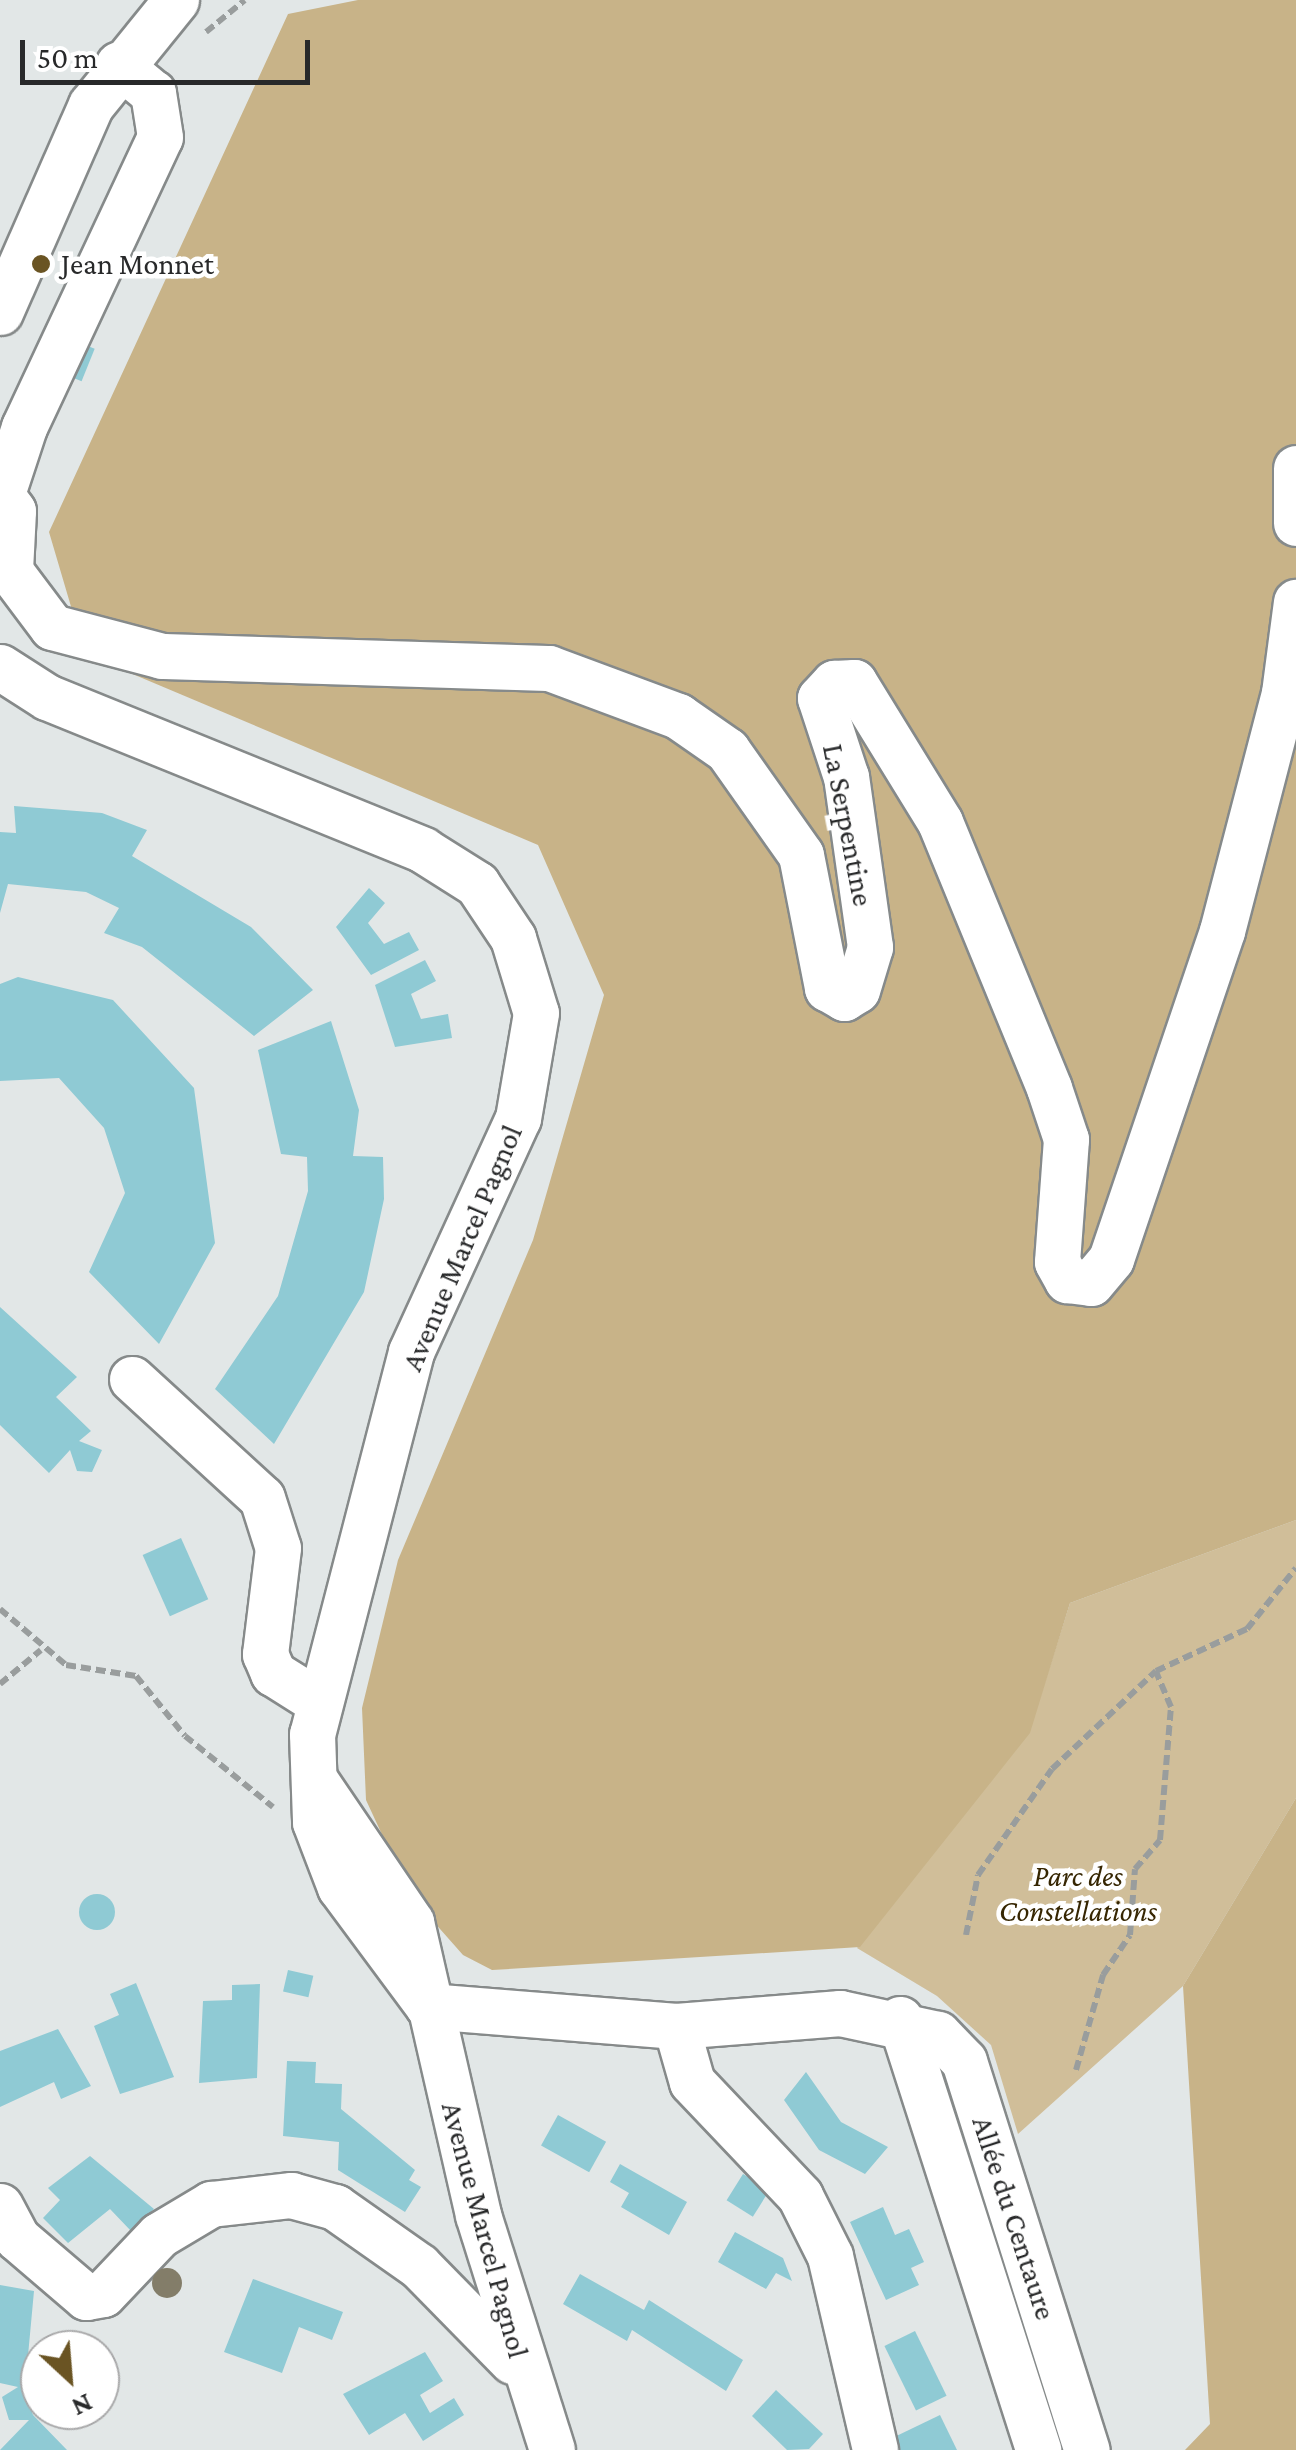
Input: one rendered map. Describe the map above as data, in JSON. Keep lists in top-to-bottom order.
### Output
{
  "streets": {
    "street": ["La Serpentine", "Avenue Marcel Pagnol", "Allée du Centaure"]
  },
  "crossings": [
    ["Avenue Marcel Pagnol", "Allée du Centaure"]
  ],
  "parks": ["Parc des Constellations"],
  "places": ["Jean Monnet"],
  "scale_bar": "50 m",
  "north": "bottom right"
}
